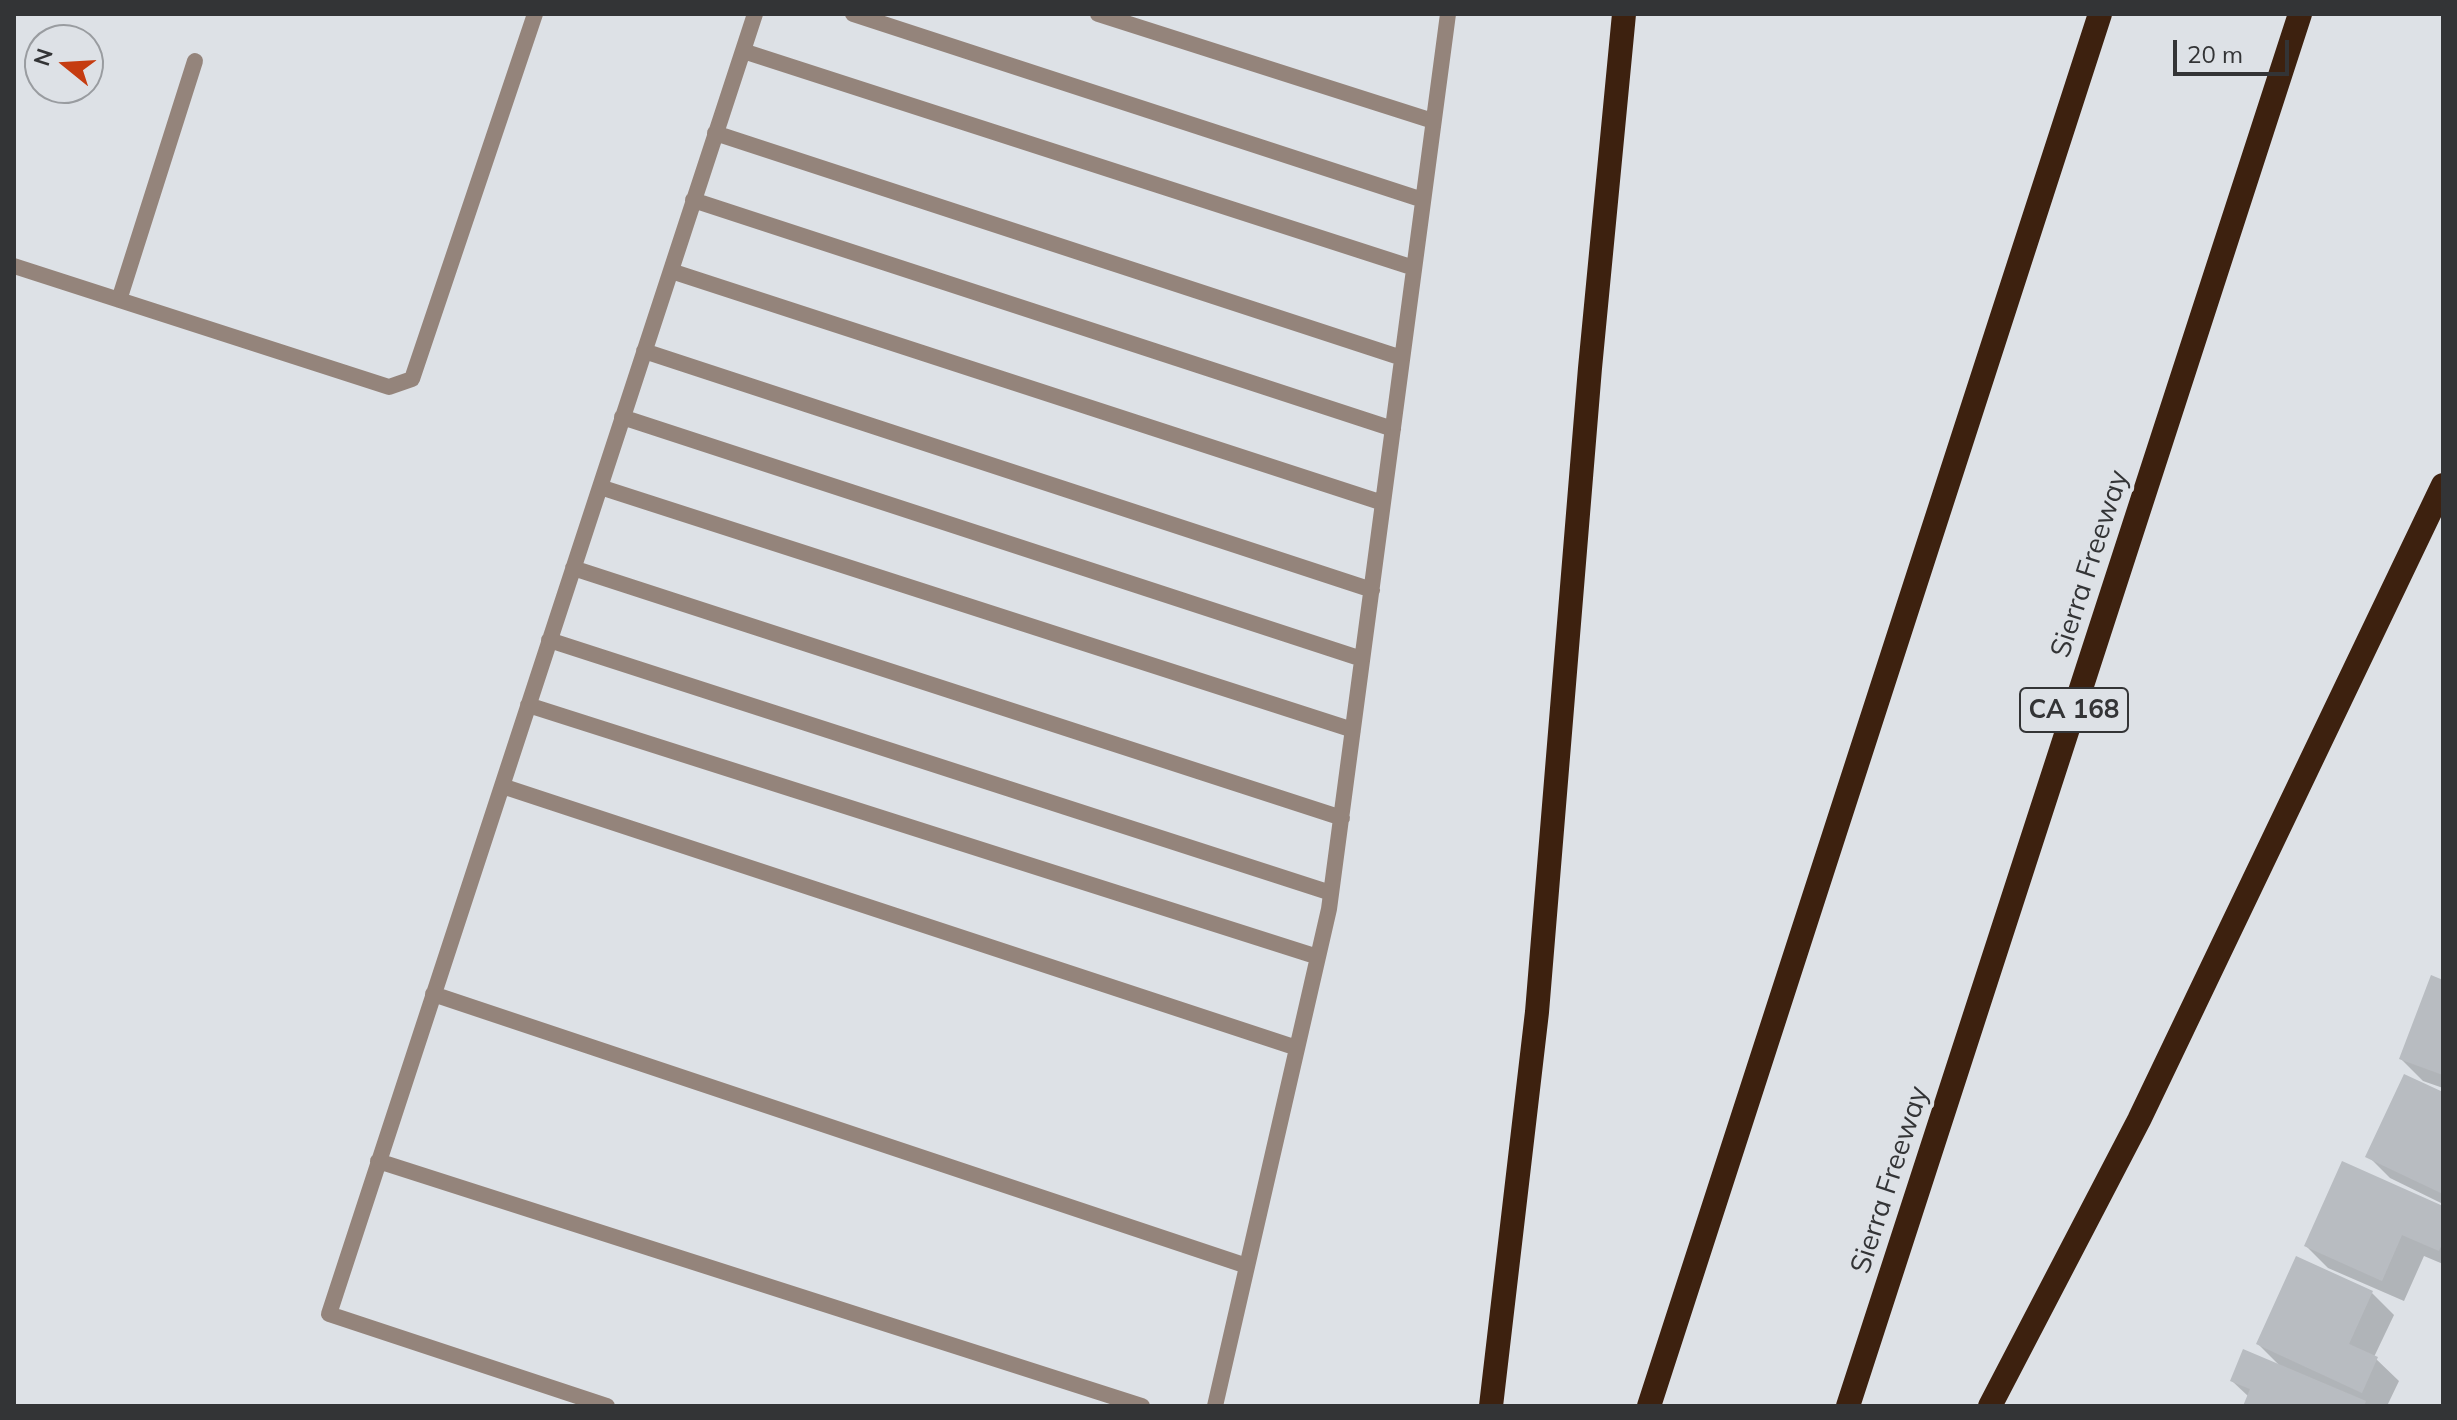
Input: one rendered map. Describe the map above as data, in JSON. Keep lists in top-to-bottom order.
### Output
{
  "streets": {
    "highway": ["Sierra Freeway", "CA 168"]
  },
  "scale_bar": "20 m",
  "north": "left"
}
